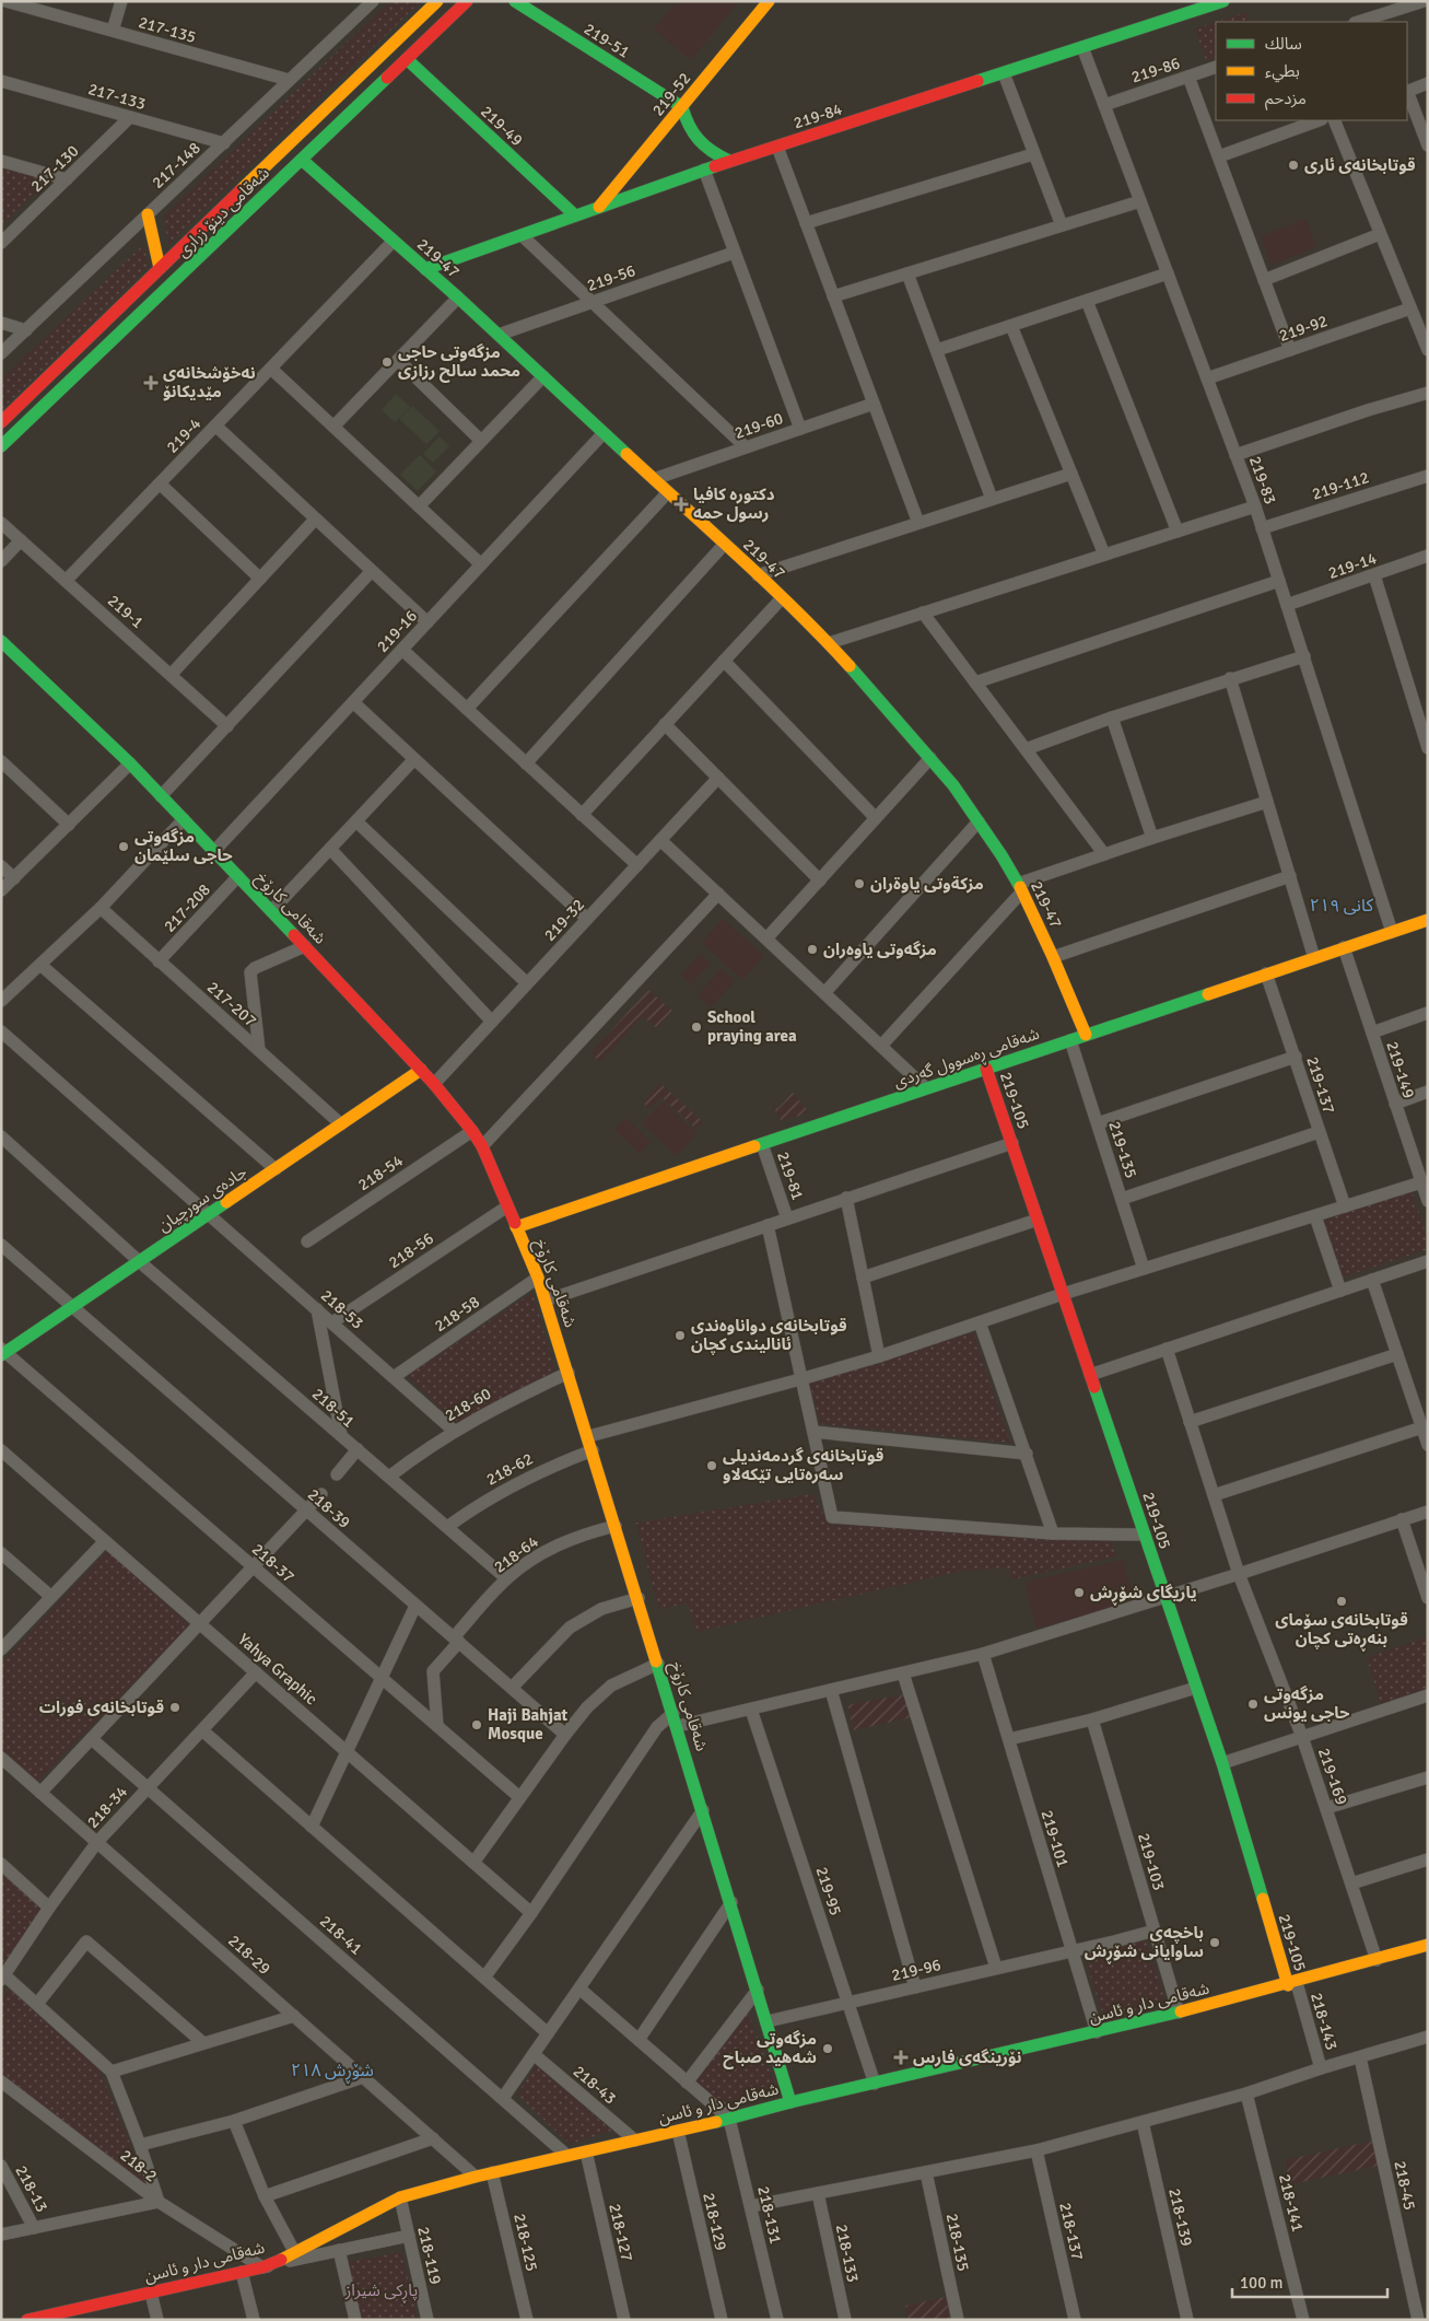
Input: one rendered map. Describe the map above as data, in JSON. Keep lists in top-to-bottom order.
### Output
{
  "streets": {
    "street": [
      "217-135",
      "219-51",
      "219-86",
      "219-52",
      "217-133",
      "219-84",
      "219-49",
      "217-148",
      "217-130",
      "شەقامی دینۆ زراری",
      "219-47",
      "219-56",
      "219-92",
      "219-60",
      "219-4",
      "219-83",
      "219-112",
      "219-14",
      "219-1",
      "219-16",
      "217-208",
      "شەقامی کارۆخ",
      "219-32",
      "217-207",
      "شەقامی ڕەسوول گەردی",
      "219-149",
      "219-137",
      "219-105",
      "219-135",
      "218-54",
      "219-81",
      "جادەی سورچیان",
      "218-56",
      "218-53",
      "218-58",
      "218-60",
      "218-51",
      "218-62",
      "218-39",
      "218-64",
      "218-37",
      "Yahya Graphic",
      "219-169",
      "218-34",
      "219-101",
      "219-103",
      "219-95",
      "218-41",
      "218-29",
      "219-96",
      "شەقامی دار و ئاسن",
      "218-143",
      "218-43",
      "218-2",
      "218-45",
      "218-13",
      "218-141",
      "218-131",
      "218-139",
      "218-129",
      "218-137",
      "218-127",
      "218-125",
      "218-135",
      "218-133",
      "218-119"
    ]
  },
  "crossings": [
    ["217-135", "217-148"],
    ["219-51", "219-52"],
    ["219-86", "219-83"],
    ["219-52", "219-84"],
    ["217-133", "217-148"],
    ["217-133", "217-130"],
    ["219-84", "219-49"],
    ["219-84", "219-47"],
    ["219-84", "219-83"],
    ["219-49", "شەقامی دینۆ زراری"],
    ["شەقامی دینۆ زراری", "219-47"],
    ["219-47", "219-56"],
    ["219-47", "219-60"],
    ["219-47", "219-4"],
    ["219-47", "219-16"],
    ["219-47", "شەقامی ڕەسوول گەردی"],
    ["219-92", "219-83"],
    ["219-4", "219-1"],
    ["219-83", "219-112"],
    ["219-83", "219-14"],
    ["219-83", "شەقامی ڕەسوول گەردی"],
    ["219-16", "شەقامی کارۆخ"],
    ["217-208", "شەقامی کارۆخ"],
    ["217-208", "217-207"],
    ["شەقامی کارۆخ", "219-32"],
    ["شەقامی کارۆخ", "شەقامی ڕەسوول گەردی"],
    ["شەقامی کارۆخ", "218-54"],
    ["شەقامی کارۆخ", "جادەی سورچیان"],
    ["شەقامی کارۆخ", "218-56"],
    ["شەقامی کارۆخ", "218-58"],
    ["شەقامی کارۆخ", "218-60"],
    ["شەقامی کارۆخ", "218-62"],
    ["شەقامی کارۆخ", "218-64"],
    ["شەقامی کارۆخ", "219-96"],
    ["شەقامی کارۆخ", "شەقامی دار و ئاسن"],
    ["217-207", "جادەی سورچیان"],
    ["شەقامی ڕەسوول گەردی", "219-149"],
    ["شەقامی ڕەسوول گەردی", "219-137"],
    ["شەقامی ڕەسوول گەردی", "219-105"],
    ["شەقامی ڕەسوول گەردی", "219-135"],
    ["شەقامی ڕەسوول گەردی", "219-81"],
    ["219-105", "شەقامی دار و ئاسن"],
    ["219-105", "218-143"],
    ["جادەی سورچیان", "218-53"],
    ["جادەی سورچیان", "218-51"],
    ["جادەی سورچیان", "218-39"],
    ["جادەی سورچیان", "218-37"],
    ["218-56", "218-53"],
    ["218-53", "218-58"],
    ["218-53", "218-60"],
    ["218-60", "218-51"],
    ["218-51", "218-62"],
    ["218-51", "218-64"],
    ["218-39", "218-64"],
    ["218-64", "218-37"],
    ["Yahya Graphic", "218-34"],
    ["219-169", "شەقامی دار و ئاسن"],
    ["218-34", "218-41"],
    ["218-34", "218-29"],
    ["219-101", "219-96"],
    ["219-101", "شەقامی دار و ئاسن"],
    ["219-103", "219-96"],
    ["219-103", "شەقامی دار و ئاسن"],
    ["219-95", "219-96"],
    ["219-95", "شەقامی دار و ئاسن"],
    ["218-41", "شەقامی دار و ئاسن"],
    ["218-29", "شەقامی دار و ئاسن"],
    ["شەقامی دار و ئاسن", "218-143"],
    ["شەقامی دار و ئاسن", "218-43"],
    ["شەقامی دار و ئاسن", "218-2"],
    ["شەقامی دار و ئاسن", "218-131"],
    ["شەقامی دار و ئاسن", "218-129"],
    ["شەقامی دار و ئاسن", "218-127"],
    ["شەقامی دار و ئاسن", "218-125"],
    ["شەقامی دار و ئاسن", "218-119"]
  ],
  "districts": ["کانی ٢١٩", "شۆڕش ٢١٨"],
  "parks": ["پاڕکی شیراز"],
  "places": {
    "other": [
      "قوتابخانەی ئاری",
      "مزگەوتی حاجی محمد سالح رزازی",
      "مزگەوتی حاجی سلێمان",
      "مزكةوتى ياوةران",
      "مزگەوتی یاوەران",
      "School praying area",
      "قوتابخانەی دواناوەندی ئانالیندی كچان",
      "قوتابخانەی گردمەندیلی سەرەتایی تێكەلاو",
      "یاریگای شۆڕش",
      "قوتابخانەی سۆمای بنەڕەتی کچان",
      "مزگەوتی حاجی یونس",
      "قوتابخانەی فورات",
      "Haji Bahjat Mosque",
      "باخچەی ساوایانی شۆڕش",
      "مزگه‌وتی شه‌هید صباح"
    ],
    "health": ["نەخۆشخانەی مێدیکانۆ", "دکتورە کافیا رسول حمە", "نۆرینگەی فارس"]
  },
  "legend": ["سالك", "بطيء", "مزدحم"],
  "scale_bar": "100 m"
}
